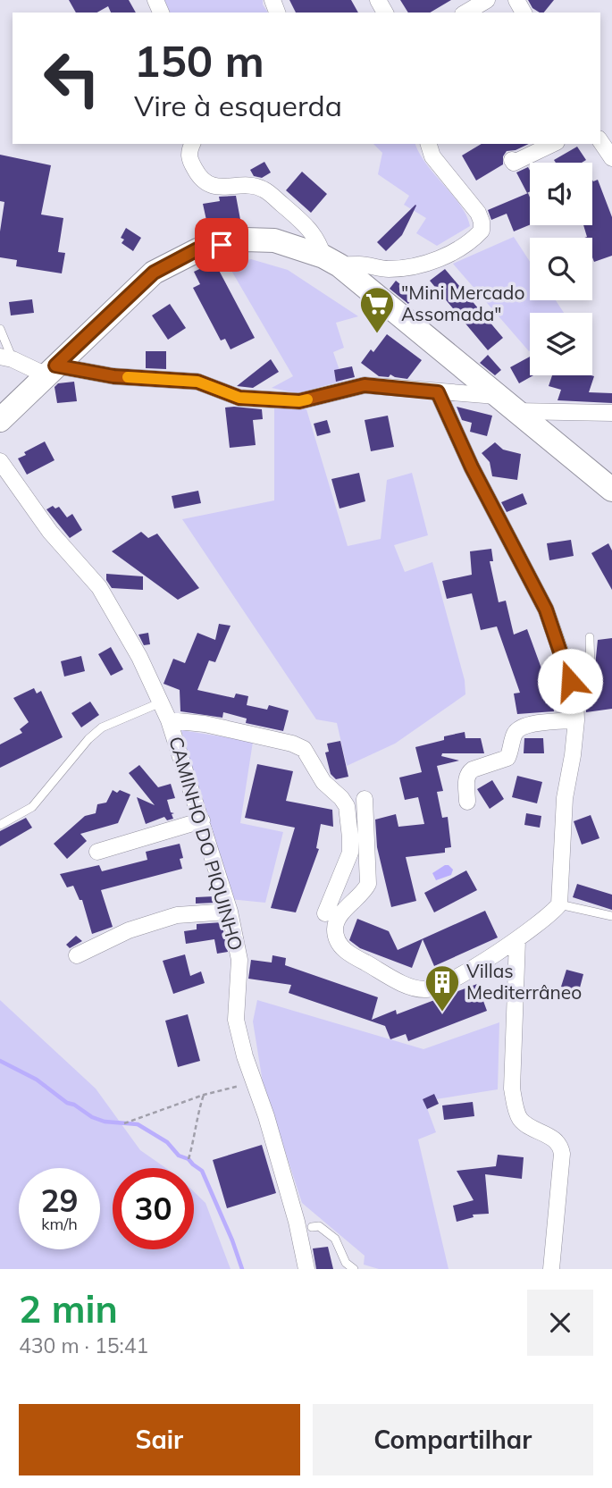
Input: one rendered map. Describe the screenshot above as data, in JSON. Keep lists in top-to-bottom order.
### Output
{
  "streets": {
    "street": ["CAMINHO DO PIQUINHO"]
  },
  "places": {
    "supermarket": ["\"Mini Mercado Assomada\""],
    "building": ["Villas Mediterrâneo"]
  },
  "page": {
    "turn": ["150 m", "Vire à esquerda"],
    "speed": "29 km/h",
    "limit": "30",
    "heading": ["2 min", "430 m · 15:41"],
    "buttons": ["Sair", "Compartilhar"]
  }
}
